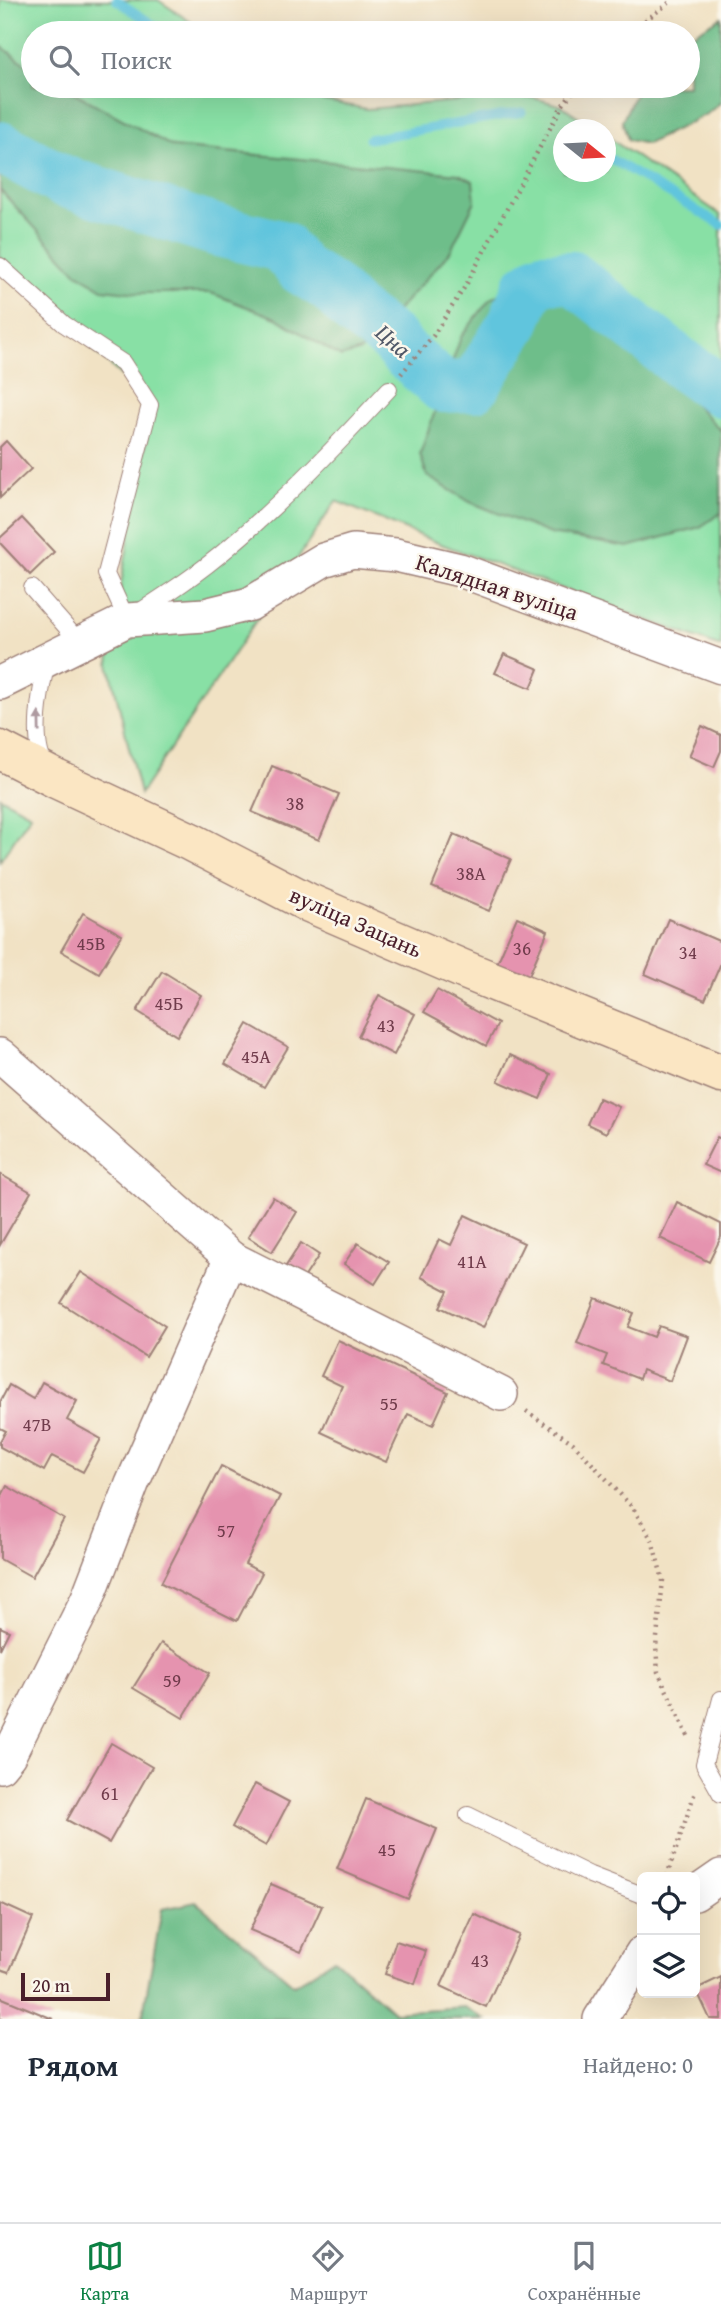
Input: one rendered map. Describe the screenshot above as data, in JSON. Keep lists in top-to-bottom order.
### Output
{
  "streets": {
    "street": ["Калядная вуліца", "вуліца Зацань"]
  },
  "water": ["Цна"],
  "house_numbers": [
    "38",
    "38А",
    "45В",
    "36",
    "34",
    "45Б",
    "43",
    "45А",
    "41А",
    "55",
    "47В",
    "57",
    "59",
    "61",
    "45",
    "43"
  ],
  "scale_bar": "20 m",
  "north": "right",
  "page": {
    "search": "Поиск",
    "scale": "20 m",
    "heading": ["Рядом", "Найдено: 0"],
    "nav": ["Карта", "Маршрут", "Сохранённые"]
  }
}
